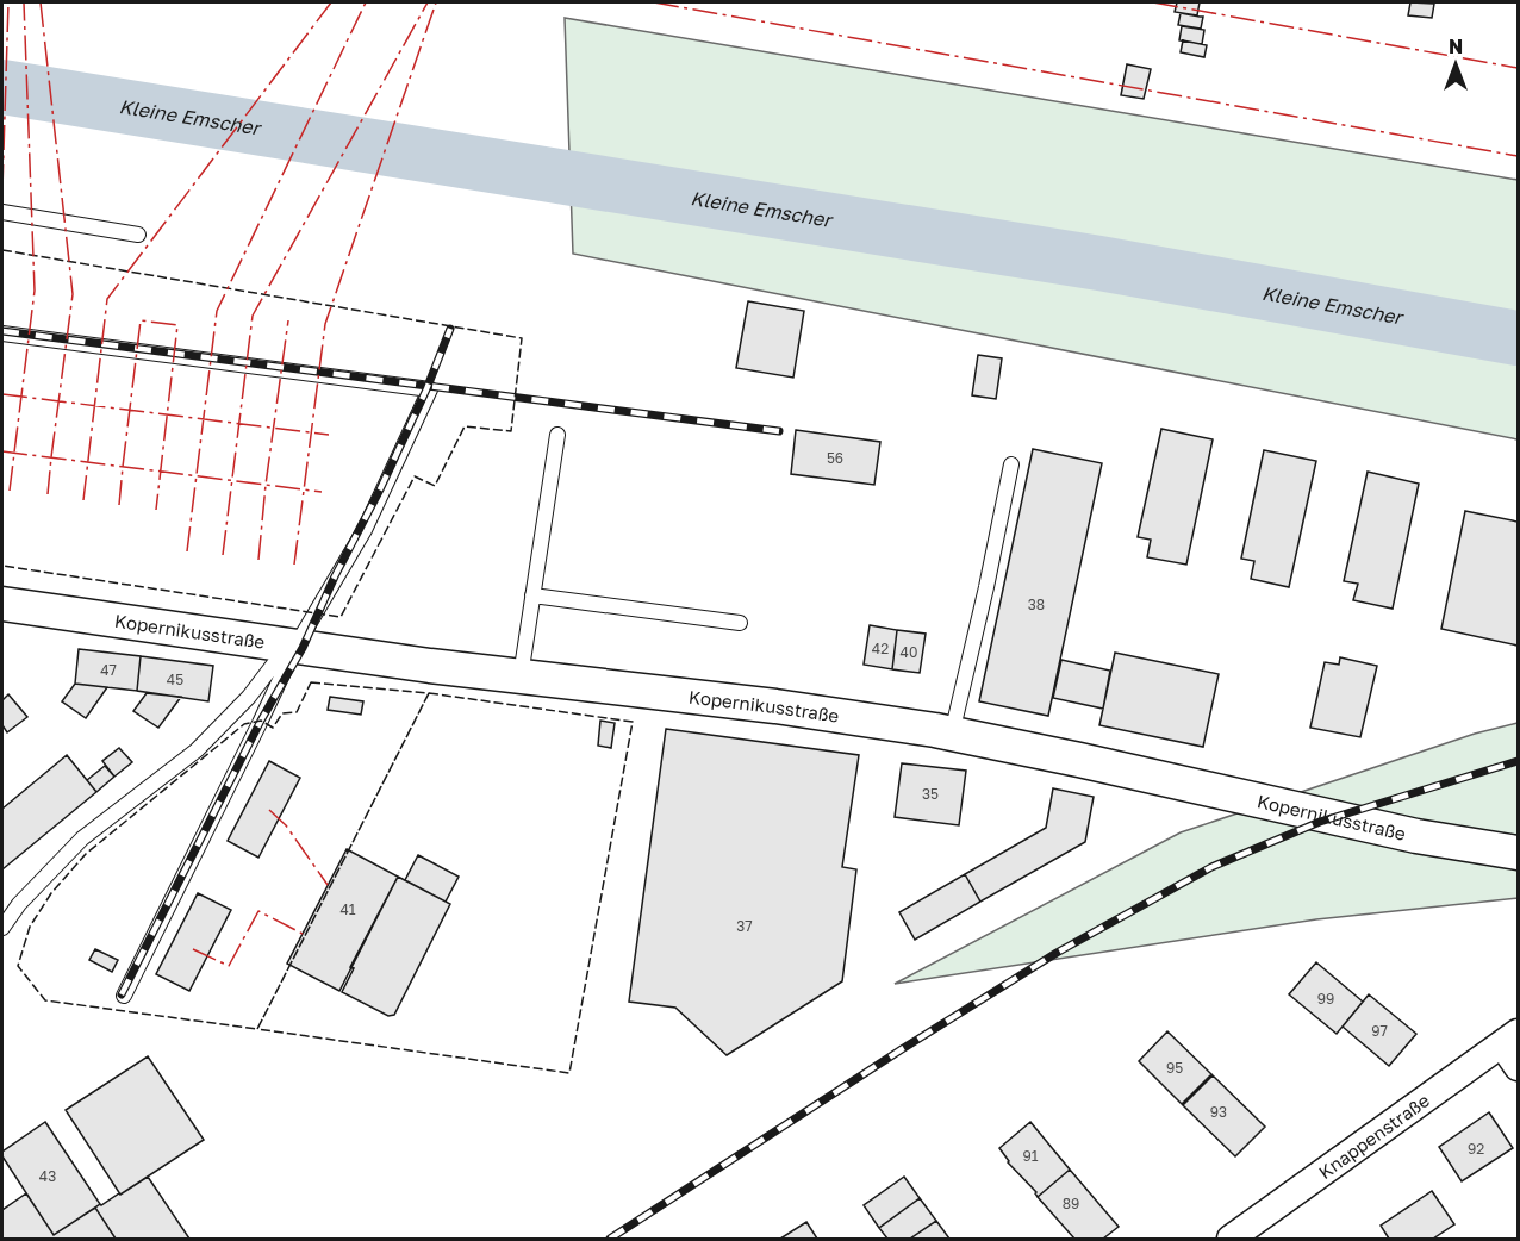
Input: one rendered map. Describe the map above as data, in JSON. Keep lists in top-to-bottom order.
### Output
{
  "streets": {
    "street": ["Kopernikusstraße", "Knappenstraße"]
  },
  "water": ["Kleine Emscher"],
  "house_numbers": [
    "56",
    "38",
    "42",
    "40",
    "47",
    "45",
    "35",
    "41",
    "37",
    "99",
    "97",
    "95",
    "93",
    "92",
    "91",
    "43",
    "89"
  ],
  "north": "top"
}
